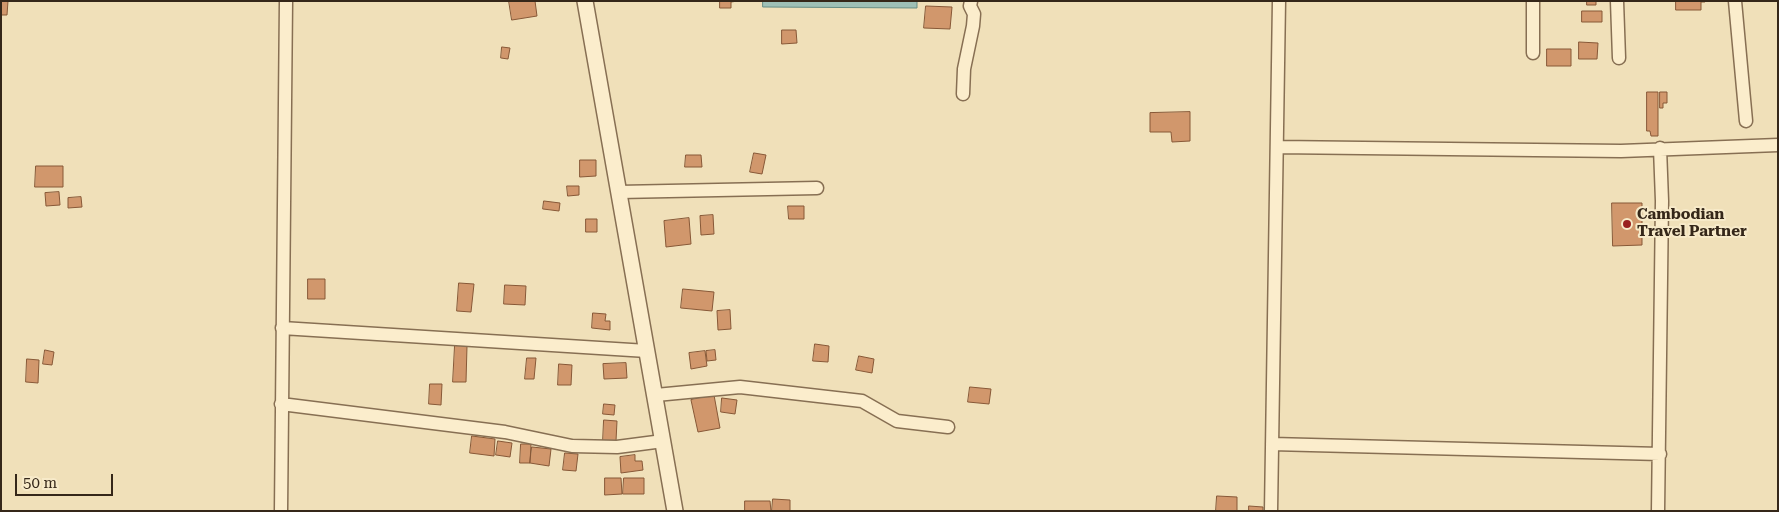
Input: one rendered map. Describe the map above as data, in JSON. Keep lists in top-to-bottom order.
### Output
{
  "places": ["Cambodian Travel Partner"],
  "scale_bar": "50 m"
}
